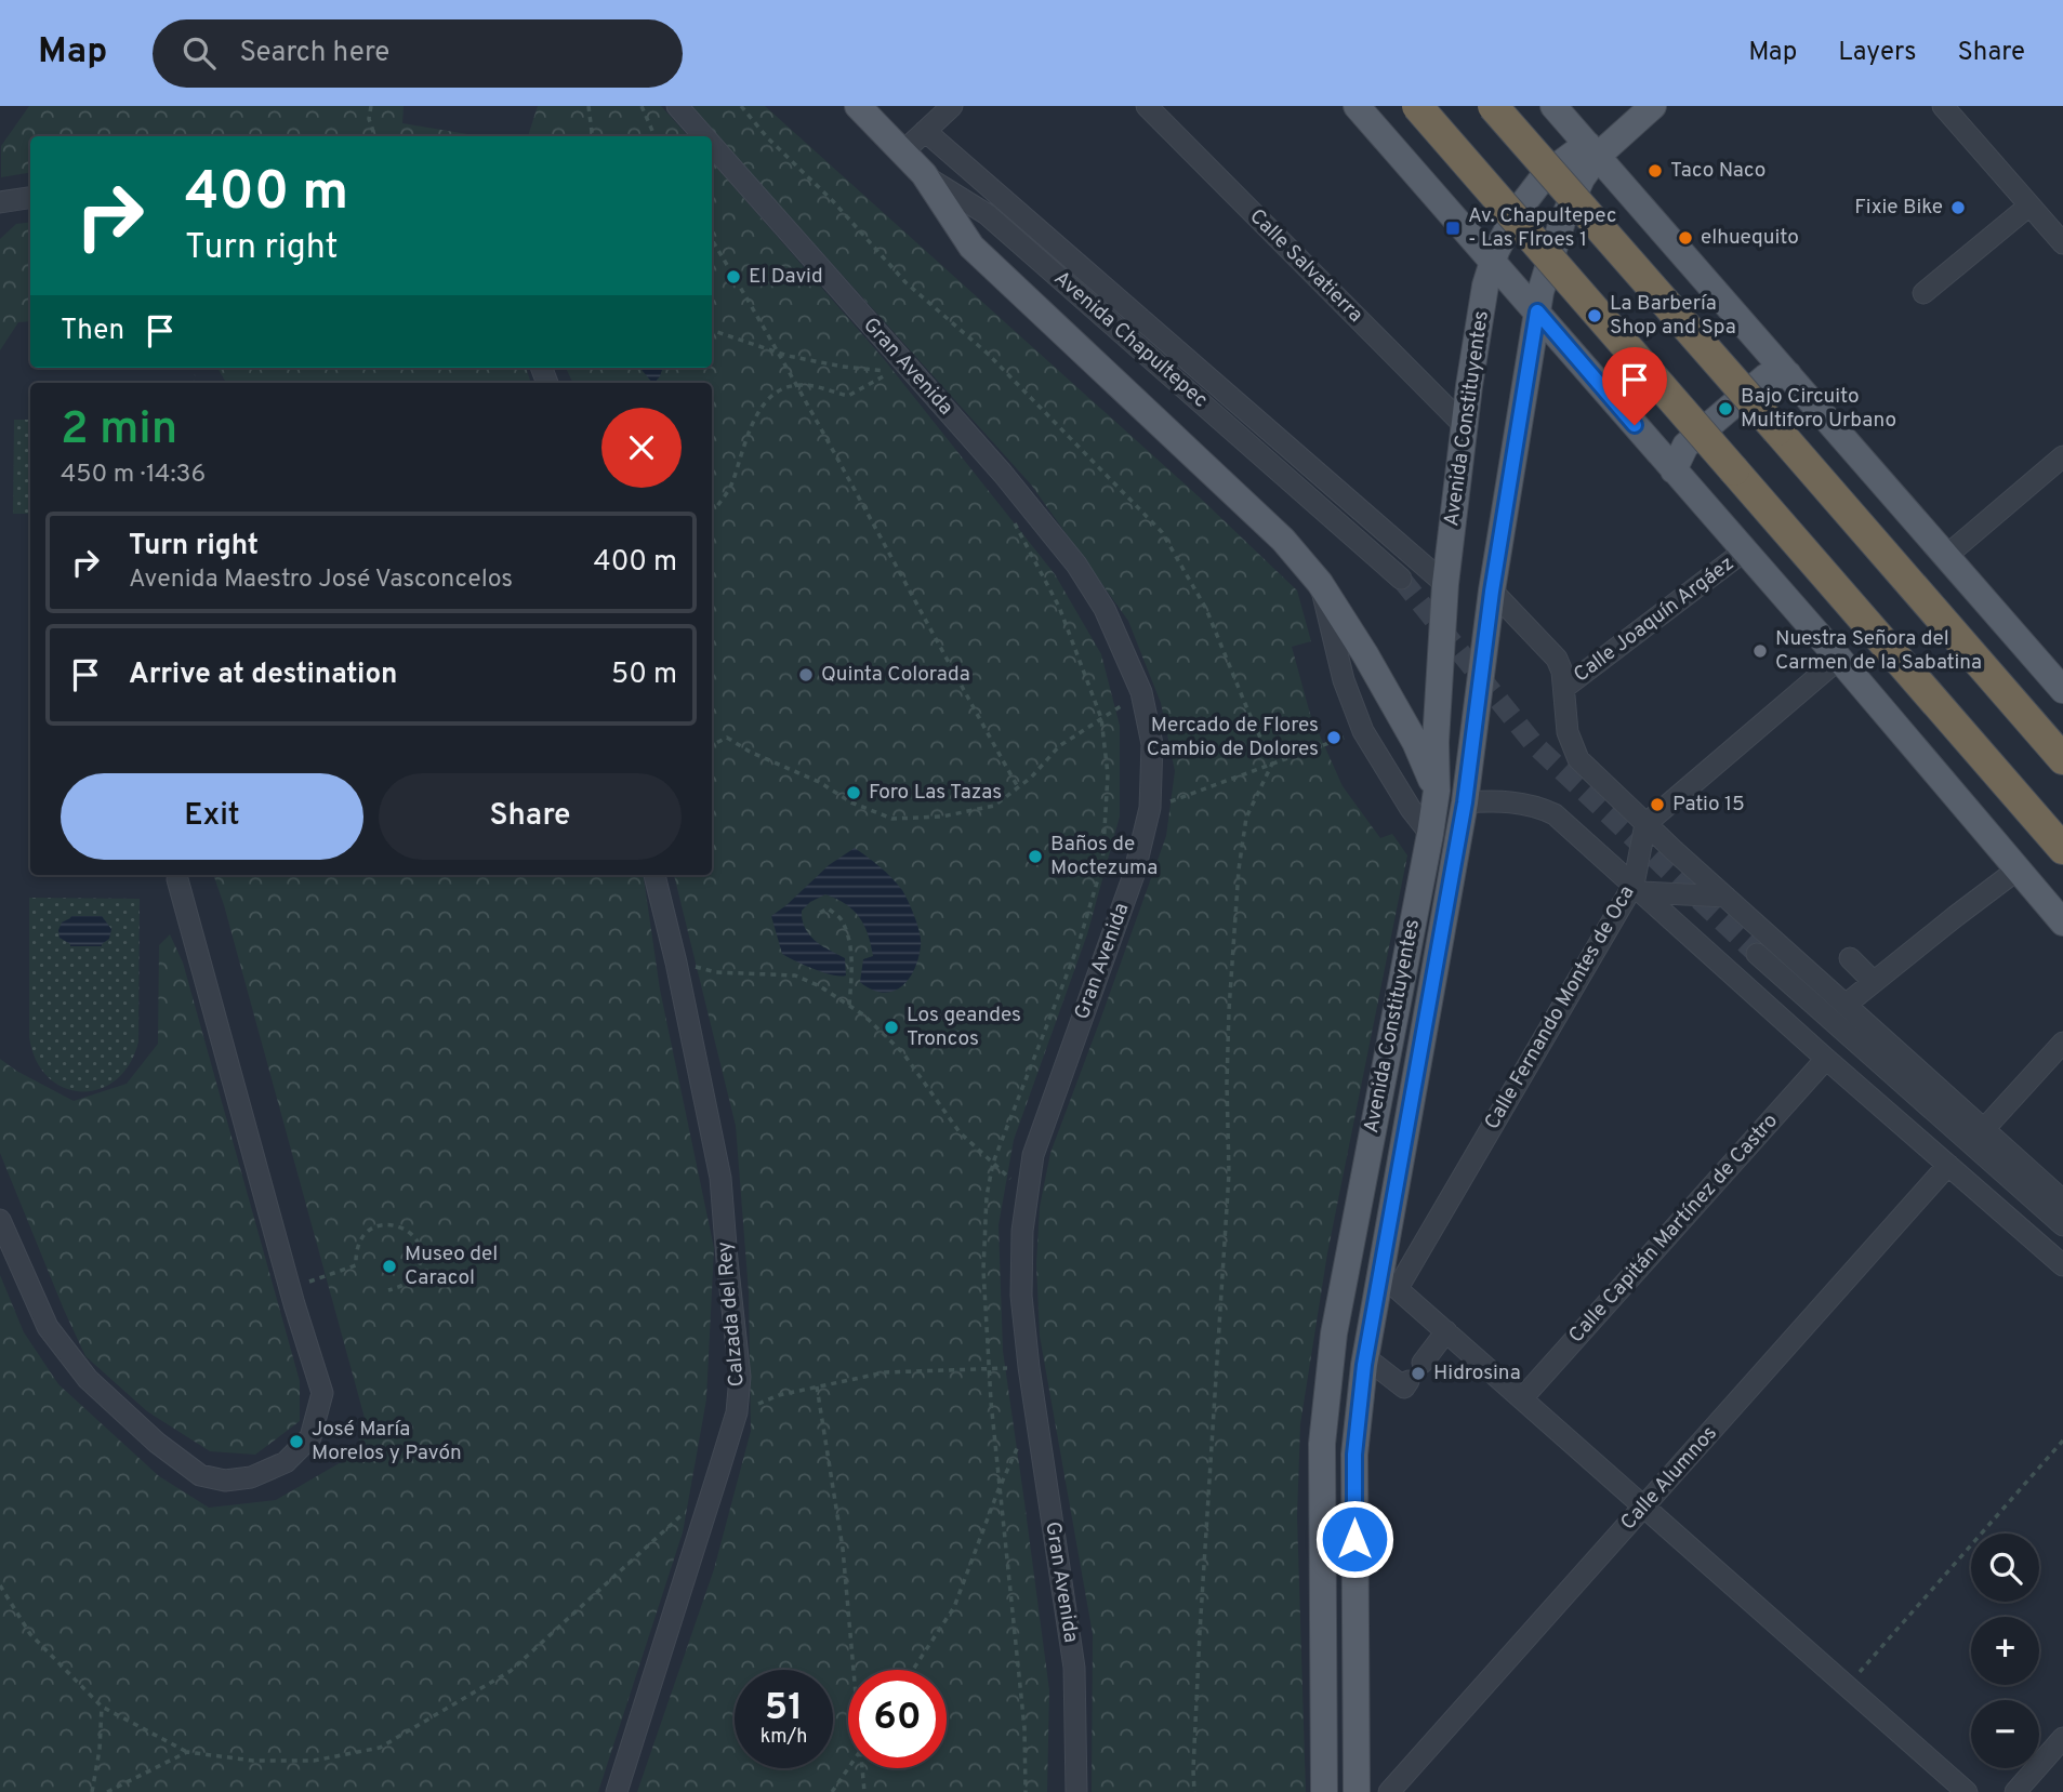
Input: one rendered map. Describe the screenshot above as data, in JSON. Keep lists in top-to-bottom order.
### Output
{
  "streets": {
    "main road": ["Avenida Chapultepec", "Avenida Constituyentes"],
    "street": [
      "Calle Salvatierra",
      "Gran Avenida",
      "Calle Joaquín Argáez",
      "Calle Fernando Montes de Oca",
      "Calle Capitán Martínez de Castro",
      "Calzada del Rey",
      "Calle Alumnos"
    ]
  },
  "crossings": [
    ["Calle Salvatierra", "Avenida Constituyentes"],
    ["Avenida Chapultepec", "Avenida Constituyentes"],
    ["Avenida Constituyentes", "Calle Fernando Montes de Oca"]
  ],
  "places": {
    "other": [
      "Taco Naco",
      "Fixie Bike",
      "elhuequito",
      "El David",
      "La Barbería Shop and Spa",
      "Bajo Circuito Multiforo Urbano",
      "Nuestra Señora del Carmen de la Sabatina",
      "Quinta Colorada",
      "Mercado de Flores Cambio de Dolores",
      "Foro Las Tazas",
      "Patio 15",
      "Baños de Moctezuma",
      "Los geandes Troncos",
      "Museo del Caracol",
      "Hidrosina",
      "José María Morelos y Pavón"
    ],
    "transit": ["Av. Chapultepec - Las Flroes 1"]
  },
  "page": {
    "header": "Map",
    "search": "Search here",
    "nav": ["Map", "Layers", "Share"],
    "turn": ["400 m", "Turn right"],
    "then": "Then",
    "heading": ["2 min", "450 m · 14:36"],
    "list": [
      {
        "name": "Turn right",
        "note": "Avenida Maestro José Vasconcelos",
        "value": "400 m"
      },
      {
        "name": "Arrive at destination",
        "value": "50 m"
      }
    ],
    "buttons": ["Exit", "Share"],
    "map_buttons": ["+", "−"],
    "speed": "51 km/h",
    "limit": "60"
  }
}
